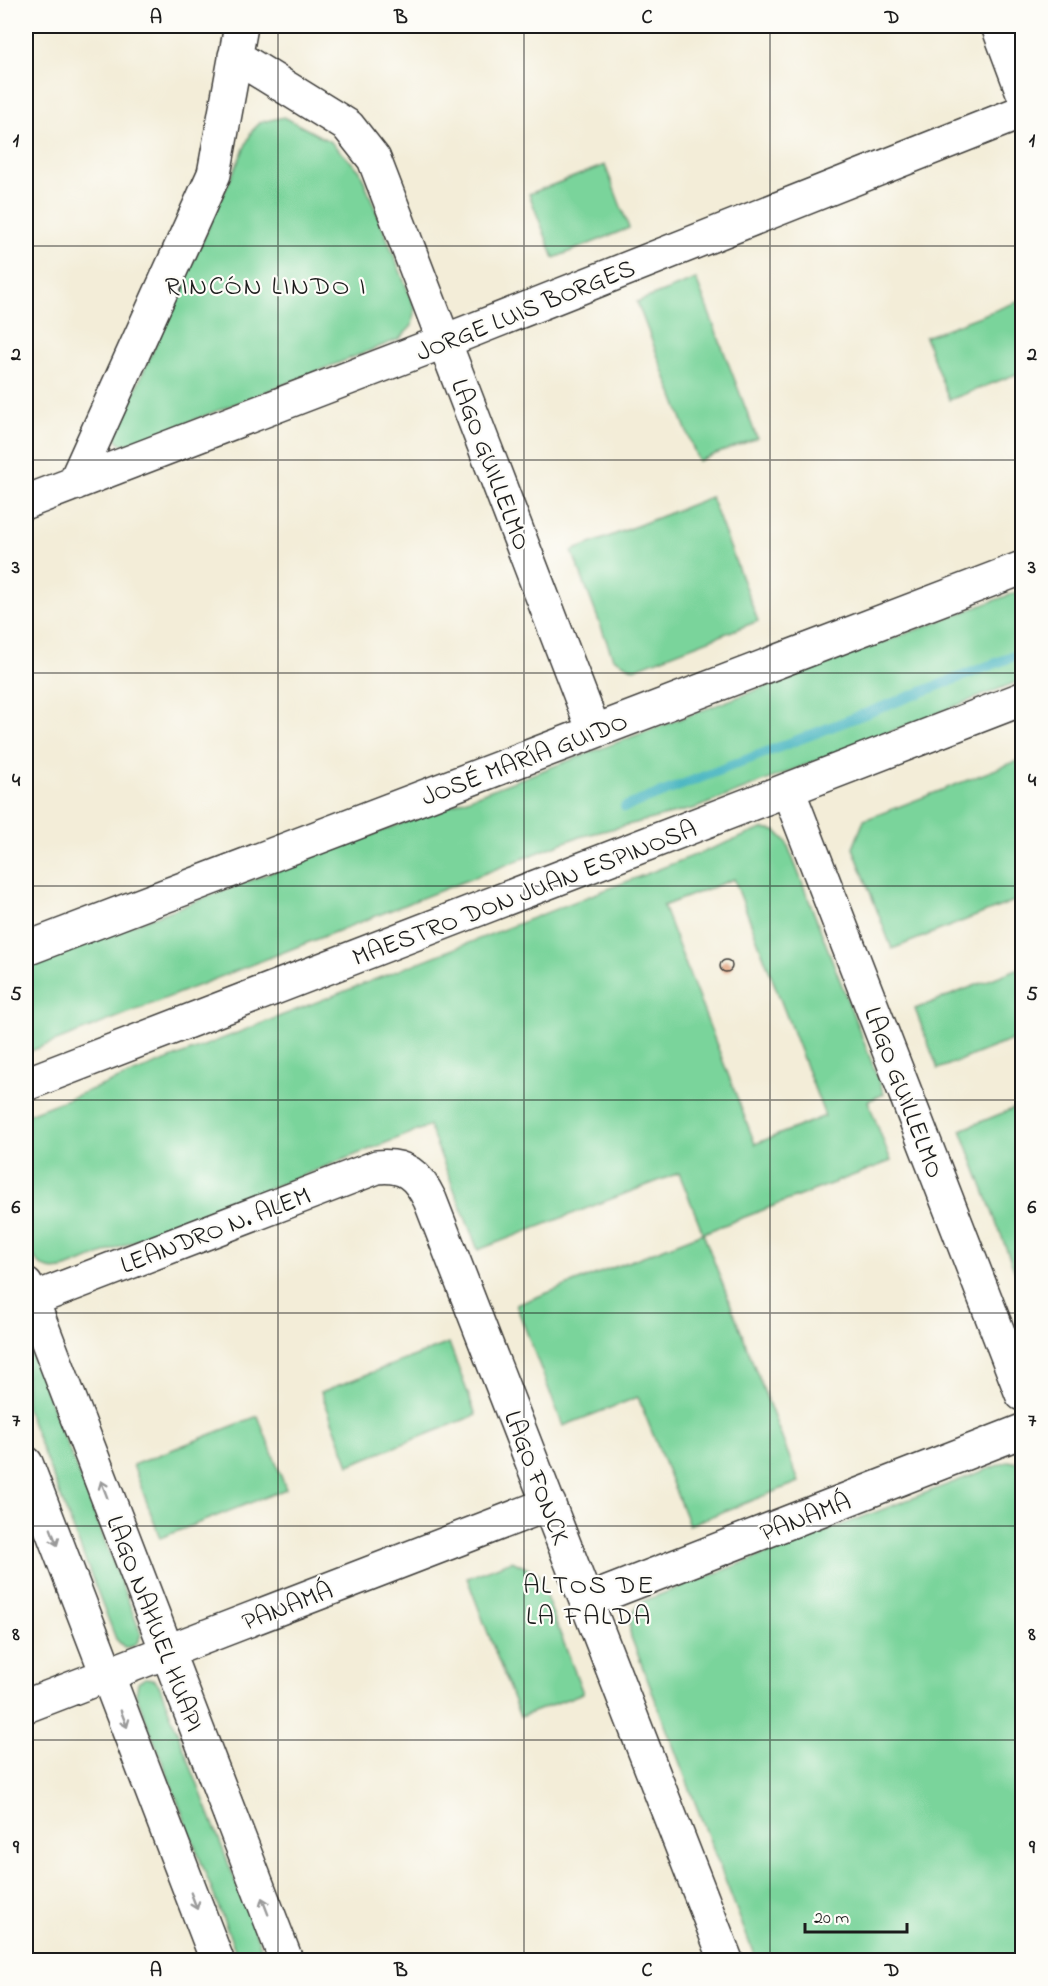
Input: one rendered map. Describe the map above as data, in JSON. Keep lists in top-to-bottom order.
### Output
{
  "streets": {
    "street": [
      "JORGE LUIS BORGES",
      "LAGO GUILLELMO",
      "JOSÉ MARÍA GUIDO",
      "MAESTRO DON JUAN ESPINOSA",
      "LEANDRO N. ALEM",
      "LAGO FONCK",
      "PANAMÁ",
      "LAGO NAHUEL HUAPI"
    ]
  },
  "crossings": [
    ["JORGE LUIS BORGES", "LAGO GUILLELMO"],
    ["LAGO GUILLELMO", "JOSÉ MARÍA GUIDO"],
    ["LAGO GUILLELMO", "MAESTRO DON JUAN ESPINOSA"],
    ["LEANDRO N. ALEM", "LAGO FONCK"],
    ["LEANDRO N. ALEM", "LAGO NAHUEL HUAPI"],
    ["LAGO FONCK", "PANAMÁ"],
    ["PANAMÁ", "LAGO NAHUEL HUAPI"]
  ],
  "districts": ["RINCÓN LINDO I", "ALTOS DE LA FALDA"],
  "scale_bar": "20 m",
  "grid": {
    "columns": [
      "A",
      "B",
      "C",
      "D"
    ],
    "rows": [
      "1",
      "2",
      "3",
      "4",
      "5",
      "6",
      "7",
      "8",
      "9"
    ]
  }
}
